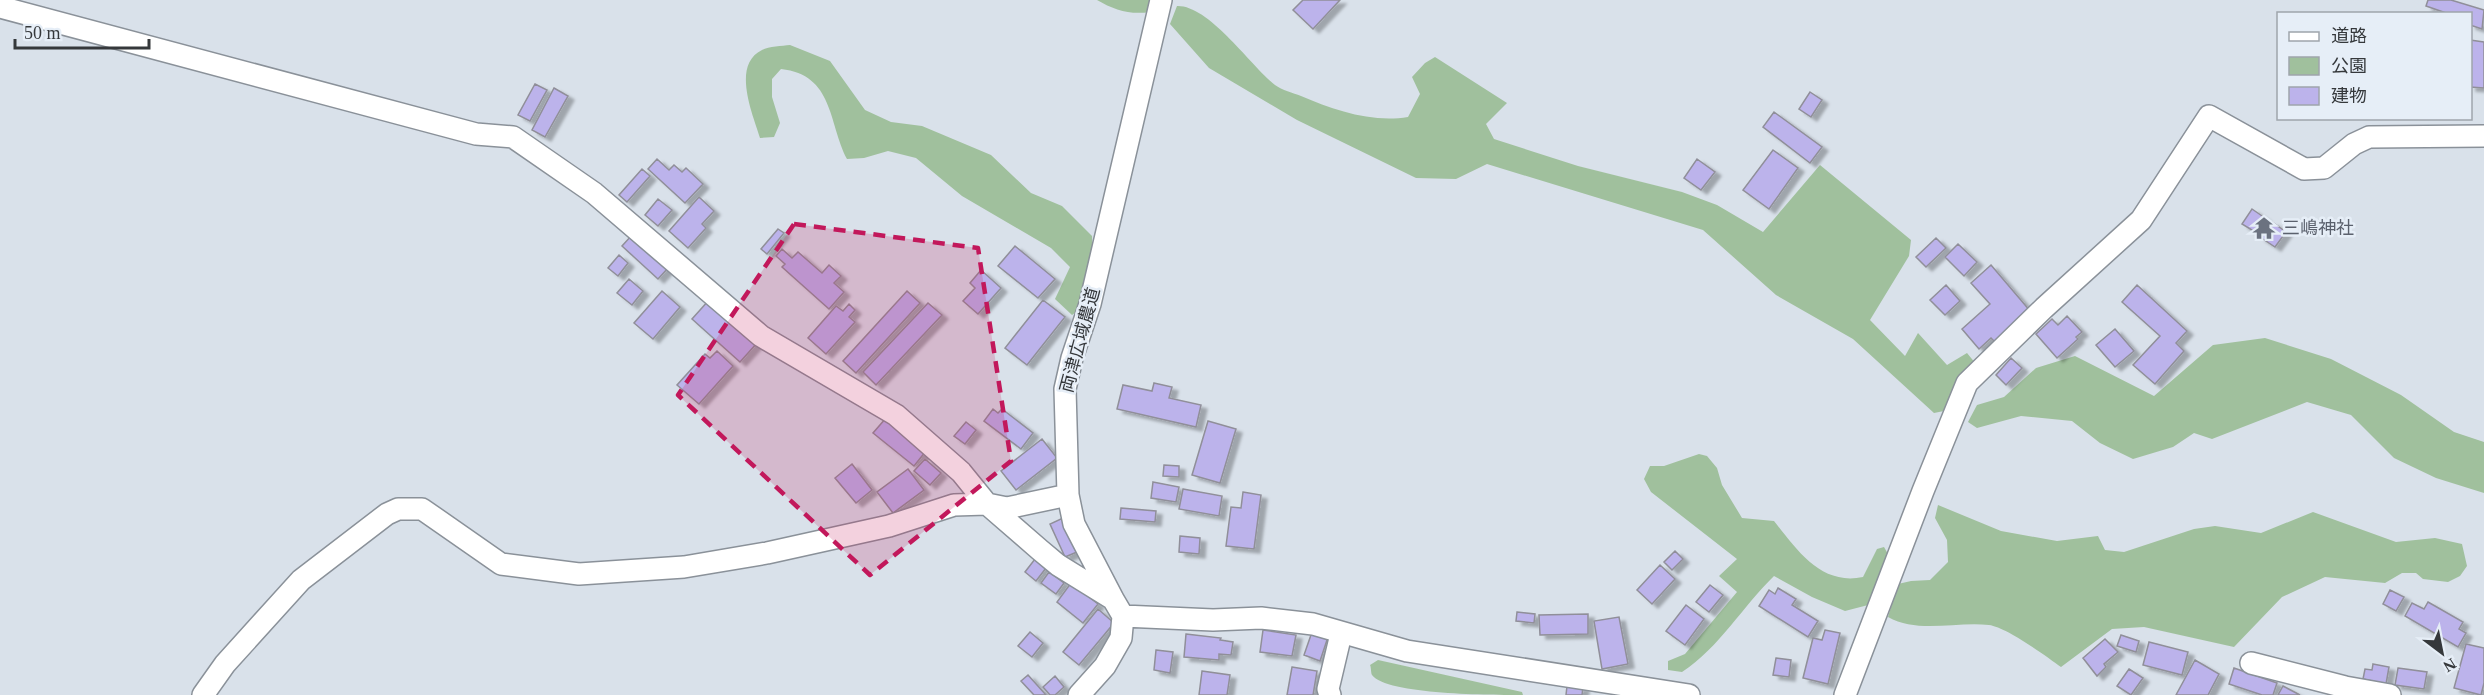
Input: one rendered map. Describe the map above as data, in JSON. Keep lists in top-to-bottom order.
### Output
{
  "streets": {
    "street": ["両津広域農道"]
  },
  "places": {
    "temple": ["三嶋神社"]
  },
  "legend": ["道路", "公園", "建物"],
  "scale_bar": "50 m",
  "north": "bottom right"
}
